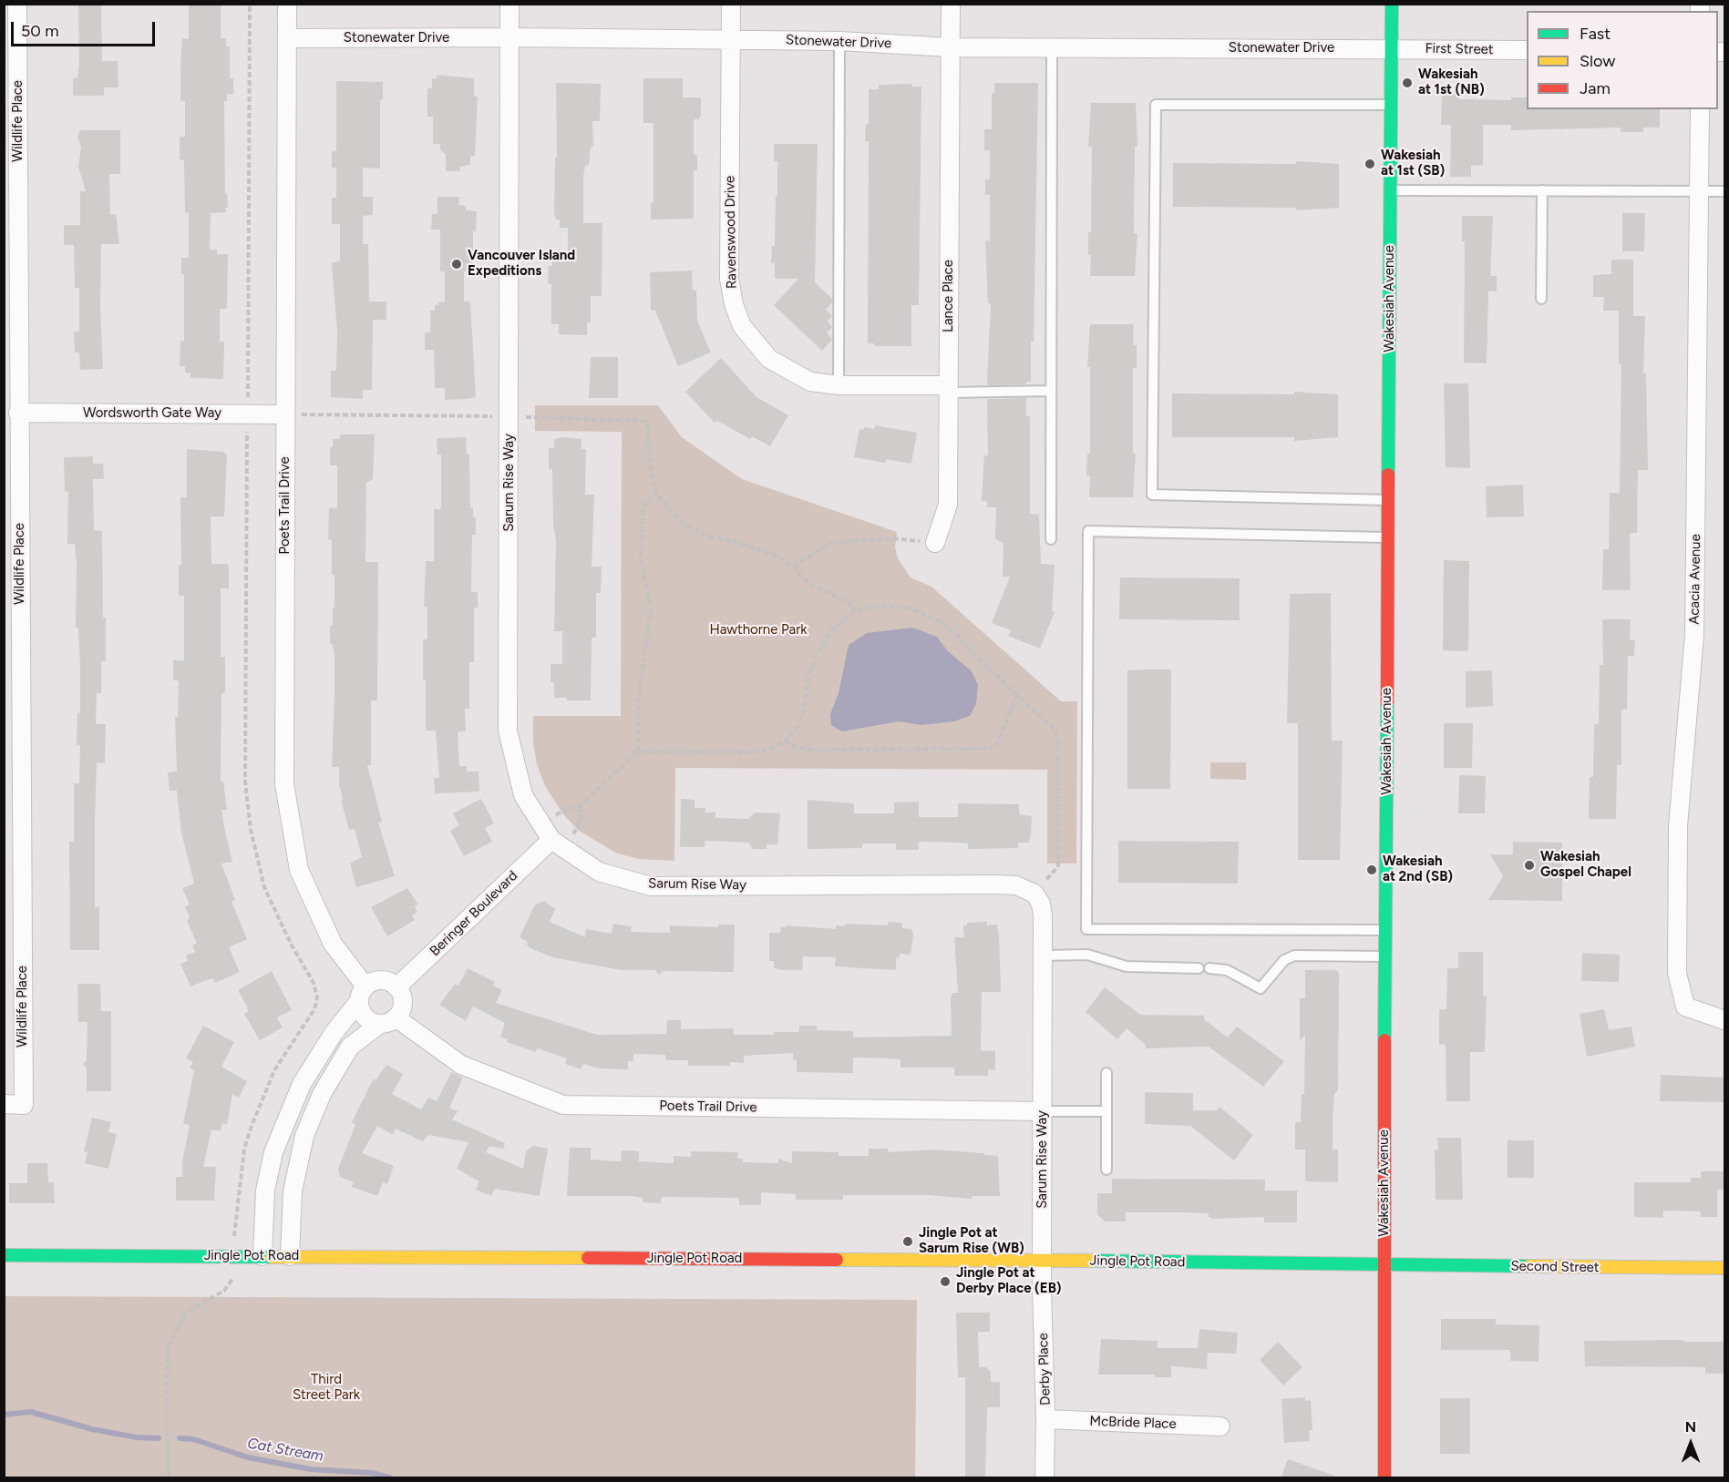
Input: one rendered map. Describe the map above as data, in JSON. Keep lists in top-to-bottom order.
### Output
{
  "streets": {
    "street": [
      "Stonewater Drive",
      "First Street",
      "Wildlife Place",
      "Ravenswood Drive",
      "Lance Place",
      "Wakesiah Avenue",
      "Wordsworth Gate Way",
      "Sarum Rise Way",
      "Poets Trail Drive",
      "Acacia Avenue",
      "Beringer Boulevard",
      "Jingle Pot Road",
      "Second Street",
      "Derby Place",
      "McBride Place"
    ]
  },
  "crossings": [
    ["Stonewater Drive", "First Street"],
    ["Stonewater Drive", "Ravenswood Drive"],
    ["Stonewater Drive", "Lance Place"],
    ["Stonewater Drive", "Wakesiah Avenue"],
    ["Stonewater Drive", "Sarum Rise Way"],
    ["Stonewater Drive", "Poets Trail Drive"],
    ["First Street", "Wakesiah Avenue"],
    ["Wildlife Place", "Wordsworth Gate Way"],
    ["Ravenswood Drive", "Lance Place"],
    ["Wakesiah Avenue", "Jingle Pot Road"],
    ["Wakesiah Avenue", "Second Street"],
    ["Wordsworth Gate Way", "Poets Trail Drive"],
    ["Sarum Rise Way", "Poets Trail Drive"],
    ["Sarum Rise Way", "Beringer Boulevard"],
    ["Sarum Rise Way", "Jingle Pot Road"],
    ["Sarum Rise Way", "Derby Place"],
    ["Poets Trail Drive", "Beringer Boulevard"],
    ["Jingle Pot Road", "Second Street"],
    ["Jingle Pot Road", "Derby Place"],
    ["Derby Place", "McBride Place"]
  ],
  "water": ["Cat Stream"],
  "parks": ["Hawthorne Park", "Third Street Park"],
  "places": [
    "Wakesiah at 1st (NB)",
    "Wakesiah at 1st (SB)",
    "Vancouver Island Expeditions",
    "Wakesiah Gospel Chapel",
    "Wakesiah at 2nd (SB)",
    "Jingle Pot at Sarum Rise (WB)",
    "Jingle Pot at Derby Place (EB)"
  ],
  "legend": ["Fast", "Slow", "Jam"],
  "scale_bar": "50 m",
  "north": "top"
}
